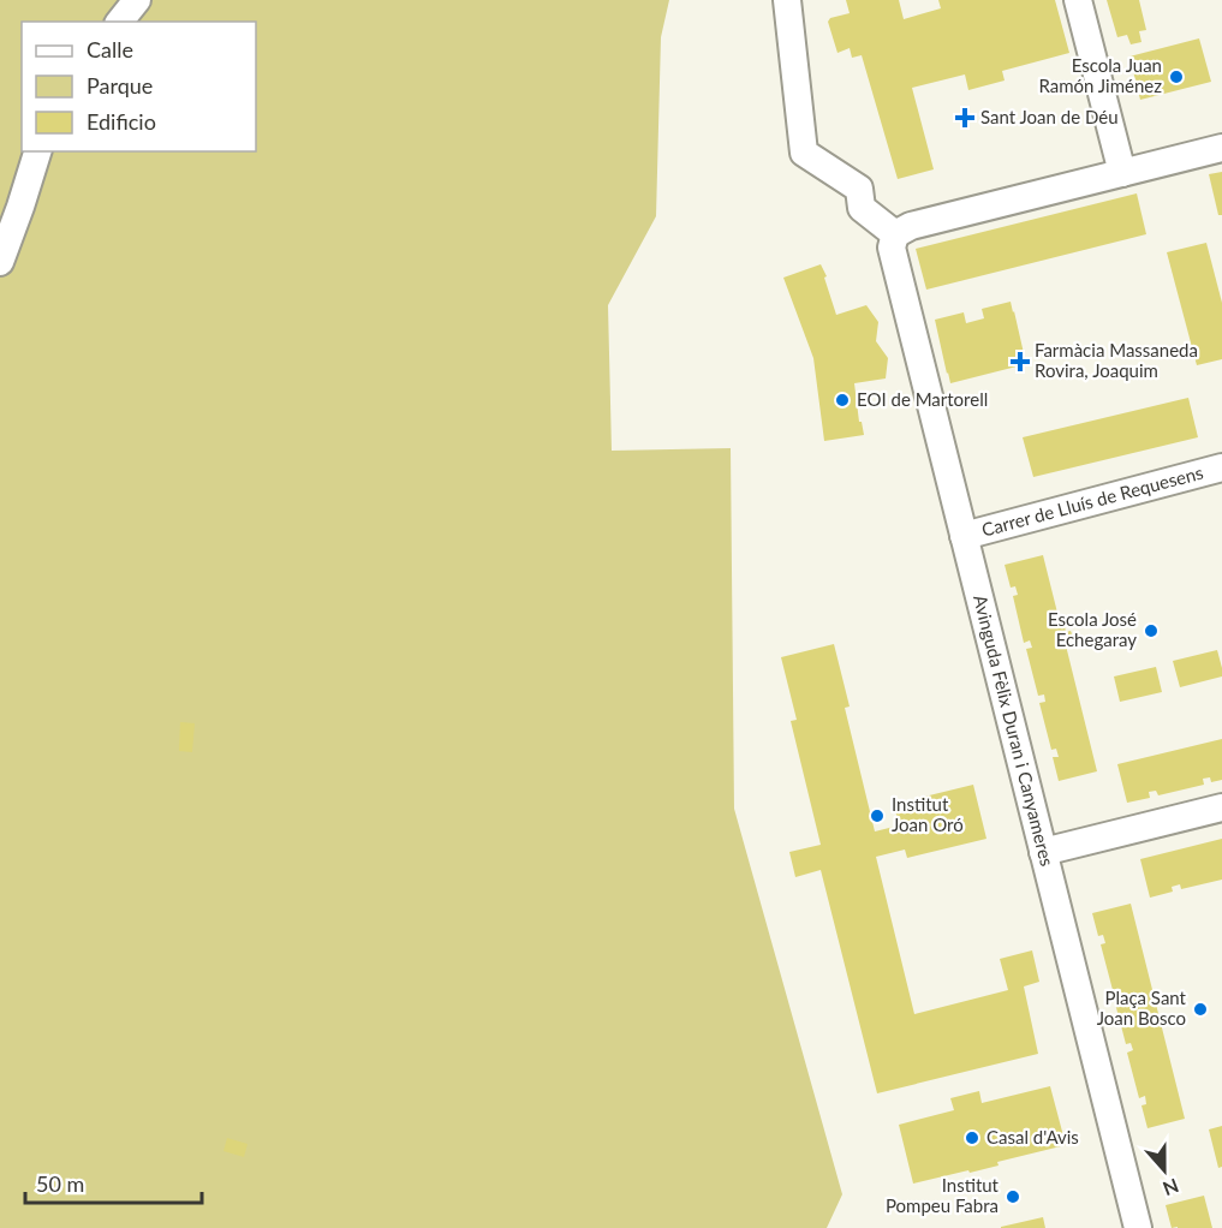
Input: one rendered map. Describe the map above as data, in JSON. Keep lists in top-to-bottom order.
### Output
{
  "streets": {
    "street": ["Carrer de Lluís de Requesens", "Avinguda Fèlix Duran i Canyameres"]
  },
  "crossings": [
    ["Carrer de Lluís de Requesens", "Avinguda Fèlix Duran i Canyameres"]
  ],
  "places": {
    "other": [
      "Escola Juan Ramón Jiménez",
      "EOI de Martorell",
      "Escola José Echegaray",
      "Institut Joan Oró",
      "Plaça Sant Joan Bosco",
      "Casal d'Avis",
      "Institut Pompeu Fabra"
    ],
    "health": ["Sant Joan de Déu", "Farmàcia Massaneda Rovira, Joaquim"]
  },
  "legend": ["Calle", "Parque", "Edificio"],
  "scale_bar": "50 m",
  "north": "bottom"
}
